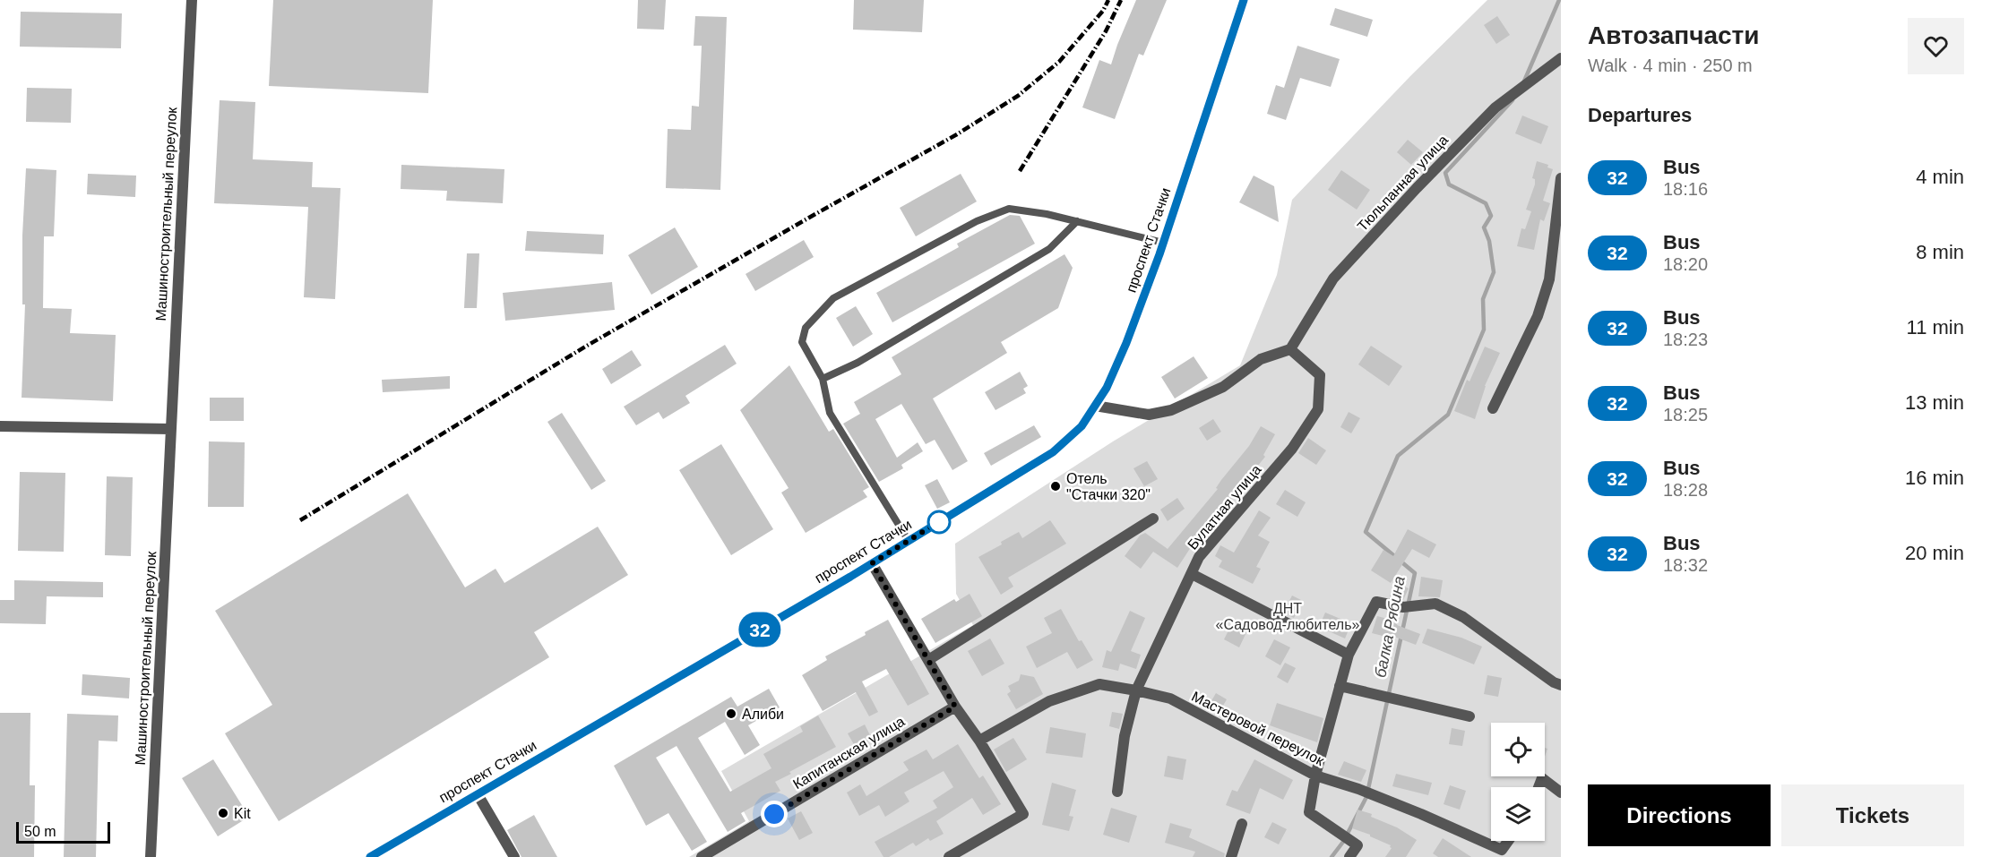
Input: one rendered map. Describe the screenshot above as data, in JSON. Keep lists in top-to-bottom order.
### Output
{
  "streets": {
    "street": [
      "Тюльпанная улица",
      "Машиностроительный переулок",
      "проспект Стачки",
      "Булатная улица",
      "Мастеровой переулок",
      "Капитанская улица"
    ]
  },
  "crossings": [
    ["Тюльпанная улица", "Булатная улица"],
    ["Булатная улица", "Мастеровой переулок"]
  ],
  "water": ["балка Рябина"],
  "parks": ["ДНТ «Садовод-любитель»"],
  "places": ["Отель \"Стачки 320\"", "Алиби", "Kit"],
  "lines": ["bus line 32"],
  "scale_bar": "50 m",
  "page": {
    "on_map": "32",
    "heading": [
      ["Автозапчасти", "Walk · 4 min · 250 m"],
      "Departures"
    ],
    "list": [
      {
        "mark": "32",
        "name": "Bus",
        "note": "18:16",
        "value": "4 min"
      },
      {
        "mark": "32",
        "name": "Bus",
        "note": "18:20",
        "value": "8 min"
      },
      {
        "mark": "32",
        "name": "Bus",
        "note": "18:23",
        "value": "11 min"
      },
      {
        "mark": "32",
        "name": "Bus",
        "note": "18:25",
        "value": "13 min"
      },
      {
        "mark": "32",
        "name": "Bus",
        "note": "18:28",
        "value": "16 min"
      },
      {
        "mark": "32",
        "name": "Bus",
        "note": "18:32",
        "value": "20 min"
      }
    ],
    "buttons": ["Directions", "Tickets"],
    "scale": "50 m"
  }
}
